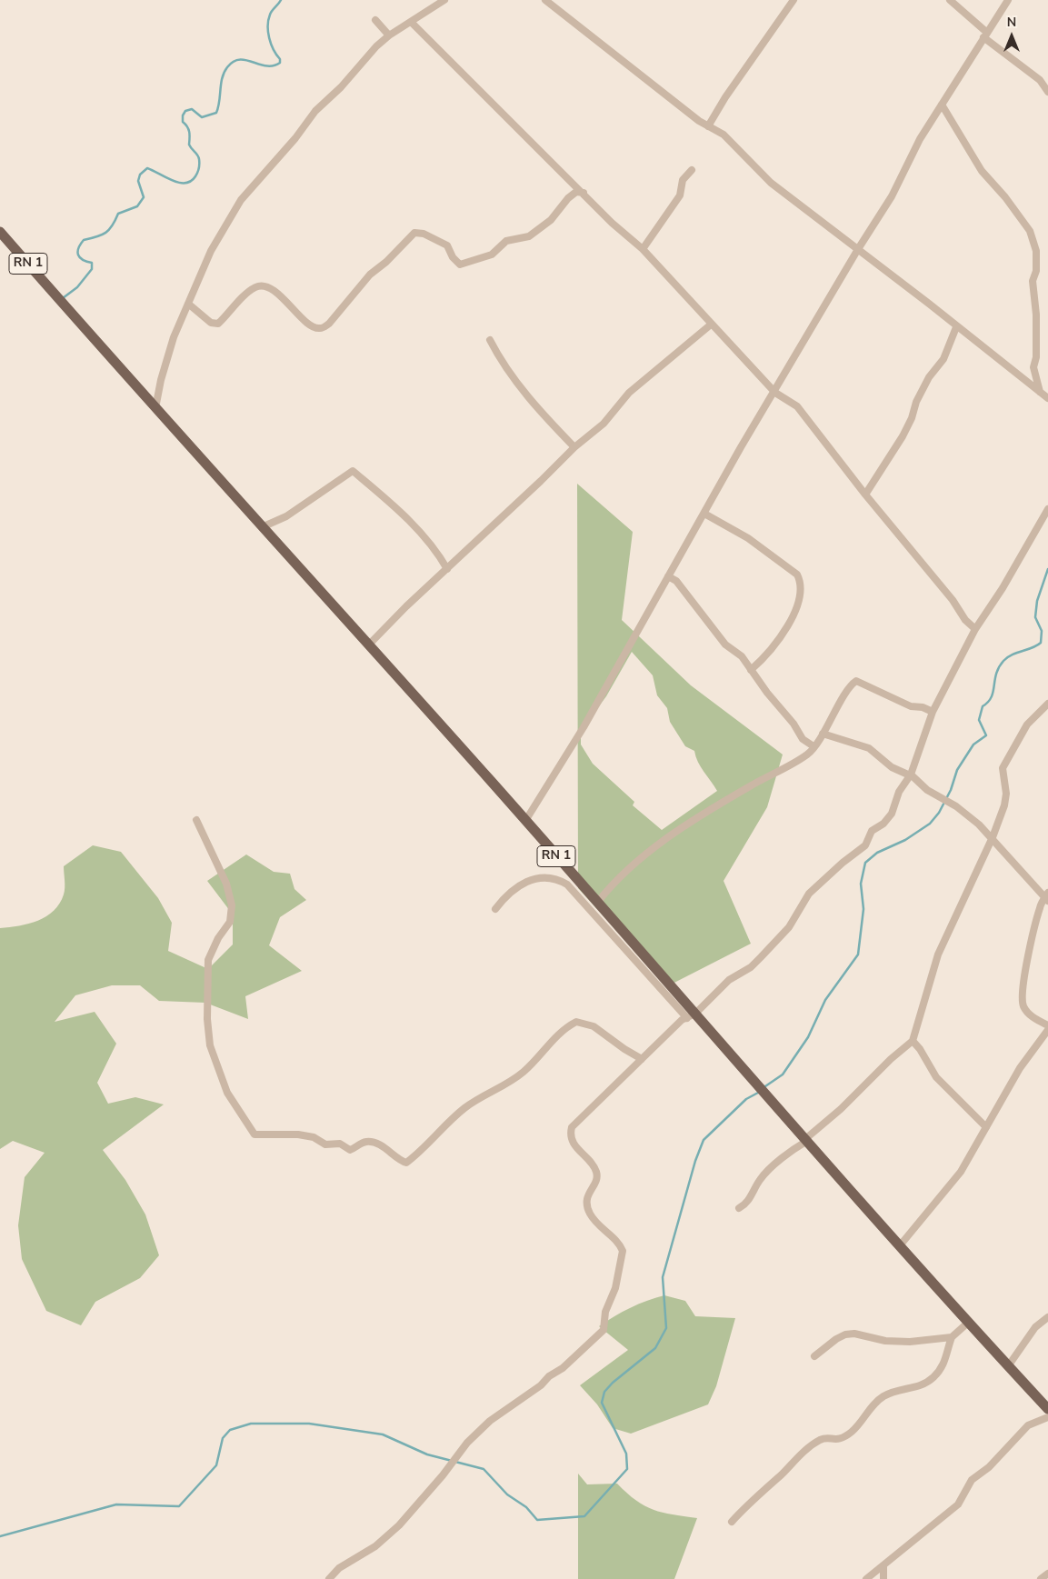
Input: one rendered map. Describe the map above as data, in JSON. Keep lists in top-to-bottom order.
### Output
{
  "streets": {
    "main road": ["RN 1"]
  },
  "north": "top"
}
